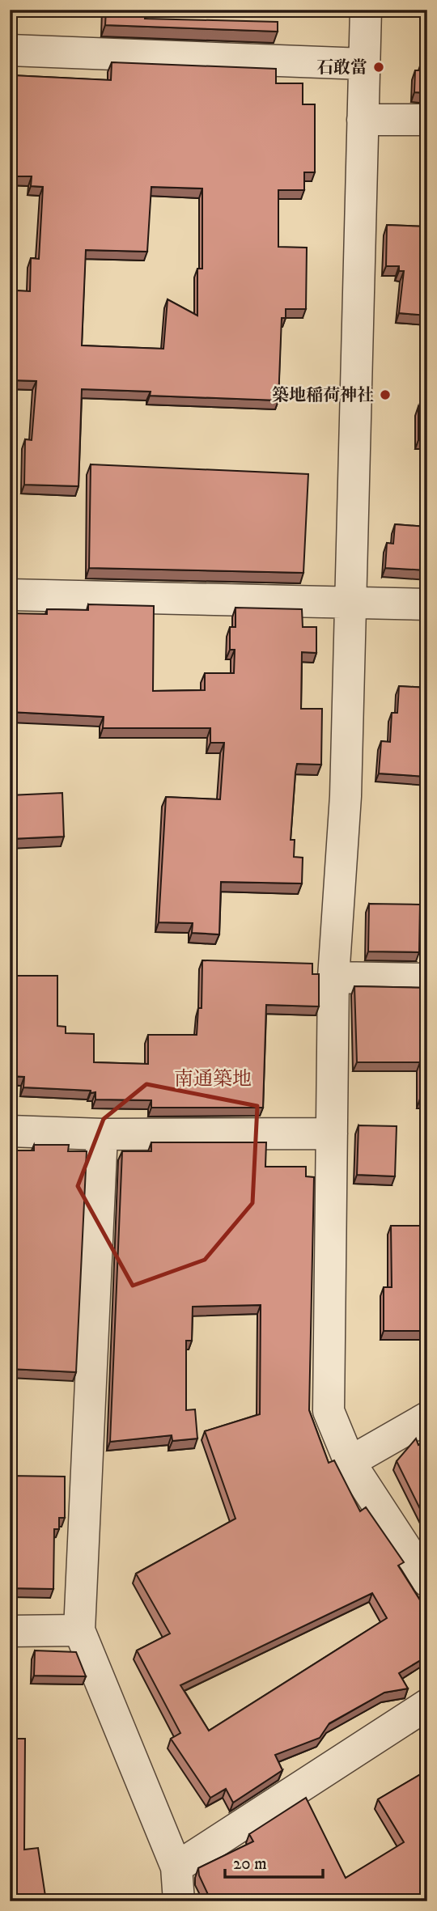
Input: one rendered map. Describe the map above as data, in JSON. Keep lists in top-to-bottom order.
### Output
{
  "districts": ["南通築地"],
  "places": ["石敢當", "築地稲荷神社"],
  "scale_bar": "20 m"
}
